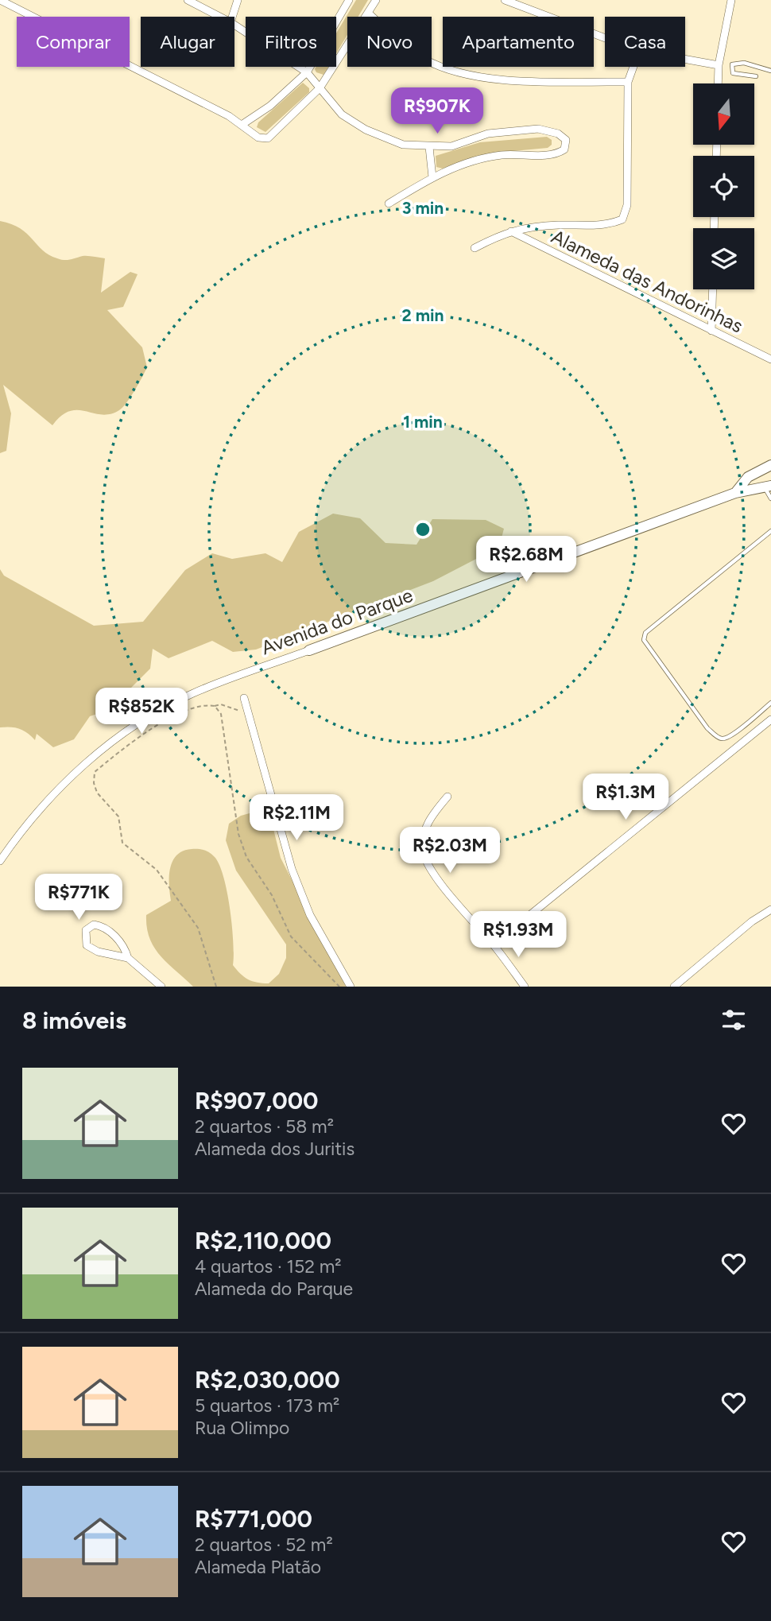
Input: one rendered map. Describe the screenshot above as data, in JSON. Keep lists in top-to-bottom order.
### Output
{
  "streets": {
    "street": ["Alameda das Andorinhas", "Avenida do Parque"]
  },
  "north": "bottom",
  "page": {
    "chip": [
      "Comprar",
      "Alugar",
      "Filtros",
      "Novo",
      "Apartamento",
      "Casa"
    ],
    "price": [
      "R$907K",
      "R$2.68M",
      "R$852K",
      "R$1.3M",
      "R$2.11M",
      "R$2.03M",
      "R$771K",
      "R$1.93M"
    ],
    "heading": "8 imóveis",
    "list": [
      {
        "name": "R$907,000",
        "note": "2 quartos · 58 m² · Alameda dos Juritis"
      },
      {
        "name": "R$2,110,000",
        "note": "4 quartos · 152 m² · Alameda do Parque"
      },
      {
        "name": "R$2,030,000",
        "note": "5 quartos · 173 m² · Rua Olimpo"
      },
      {
        "name": "R$771,000",
        "note": "2 quartos · 52 m² · Alameda Platão"
      }
    ]
  },
  "rings": ["3 min", "2 min", "1 min"]
}
